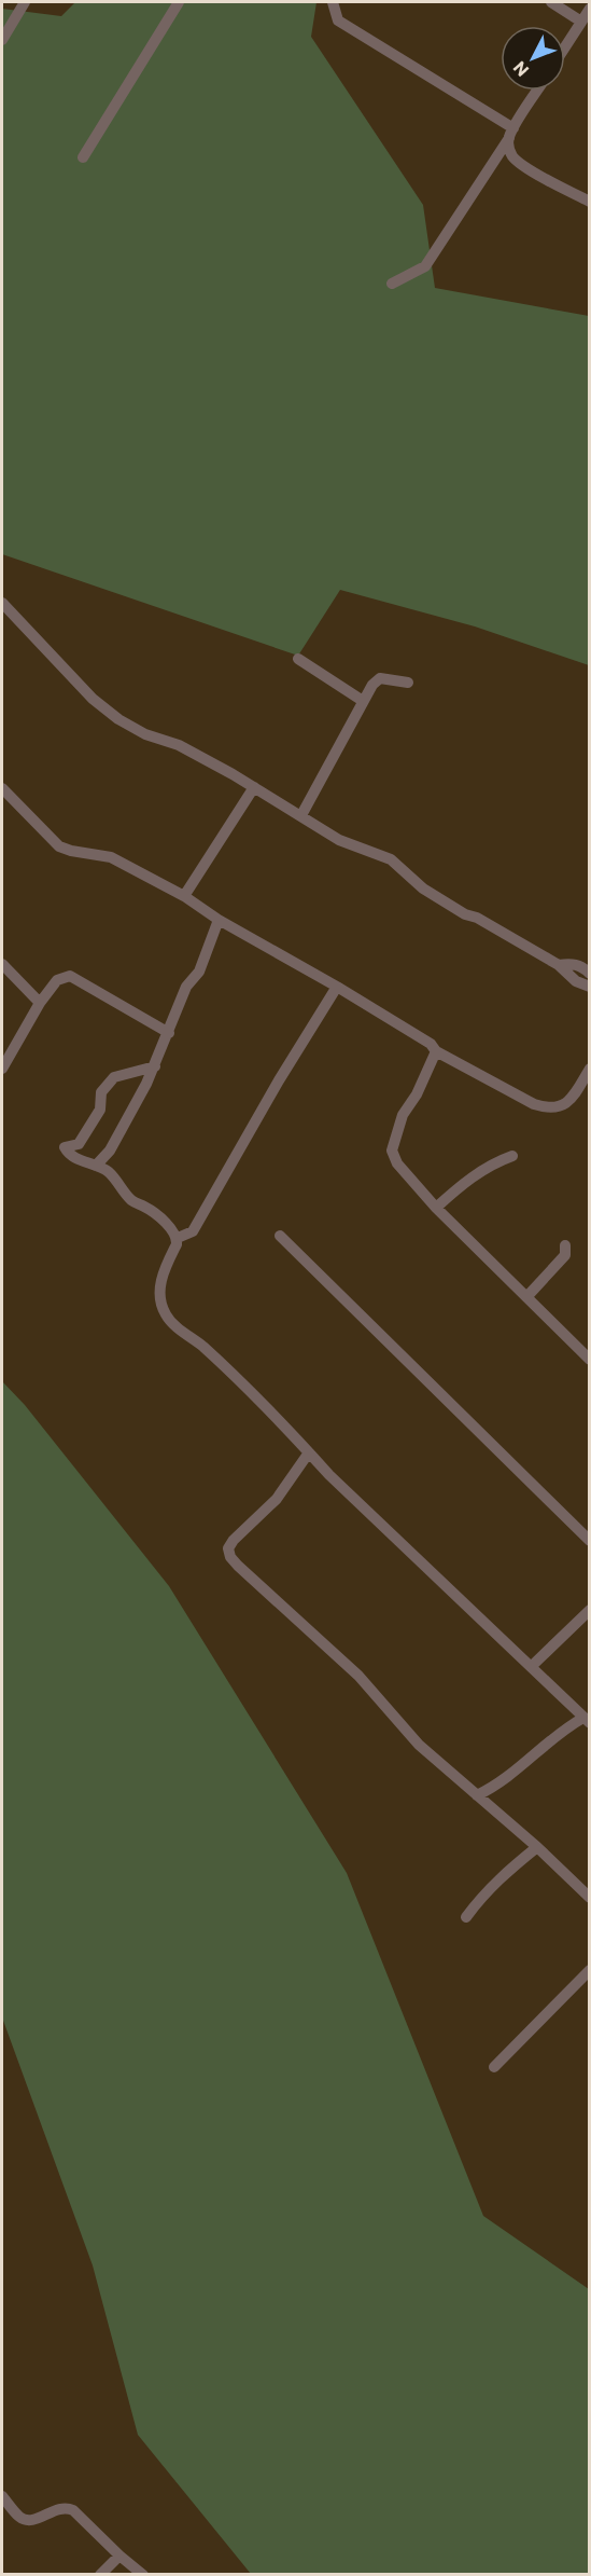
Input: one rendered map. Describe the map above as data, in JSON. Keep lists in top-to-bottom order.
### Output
{
  "north": "bottom left"
}
